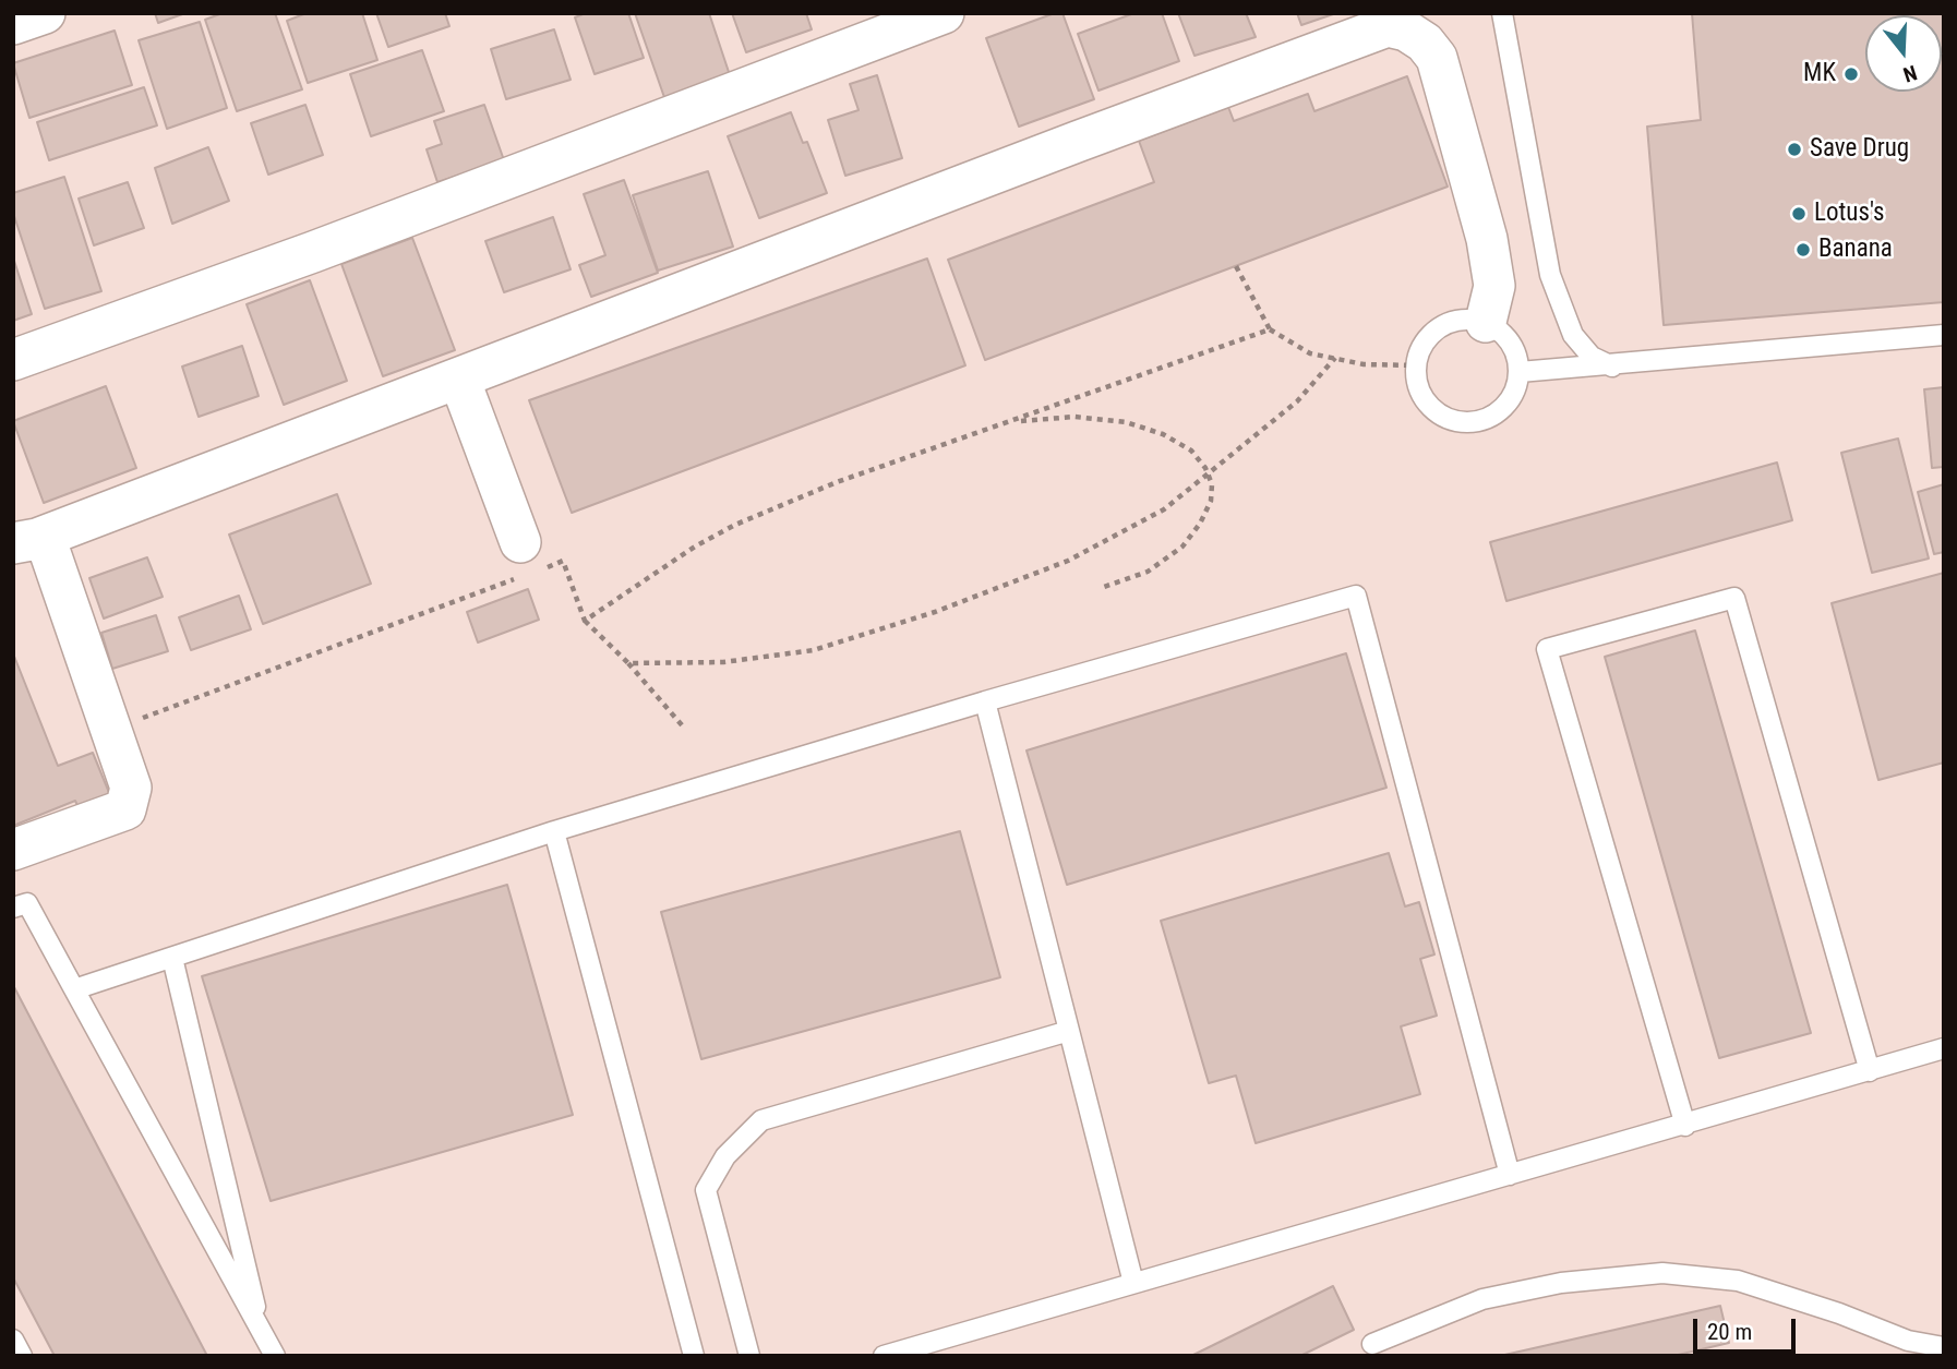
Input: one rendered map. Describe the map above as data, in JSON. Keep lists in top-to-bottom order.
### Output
{
  "places": [
    "MK",
    "Save Drug",
    "Lotus's",
    "Banana"
  ],
  "scale_bar": "20 m",
  "north": "bottom"
}
